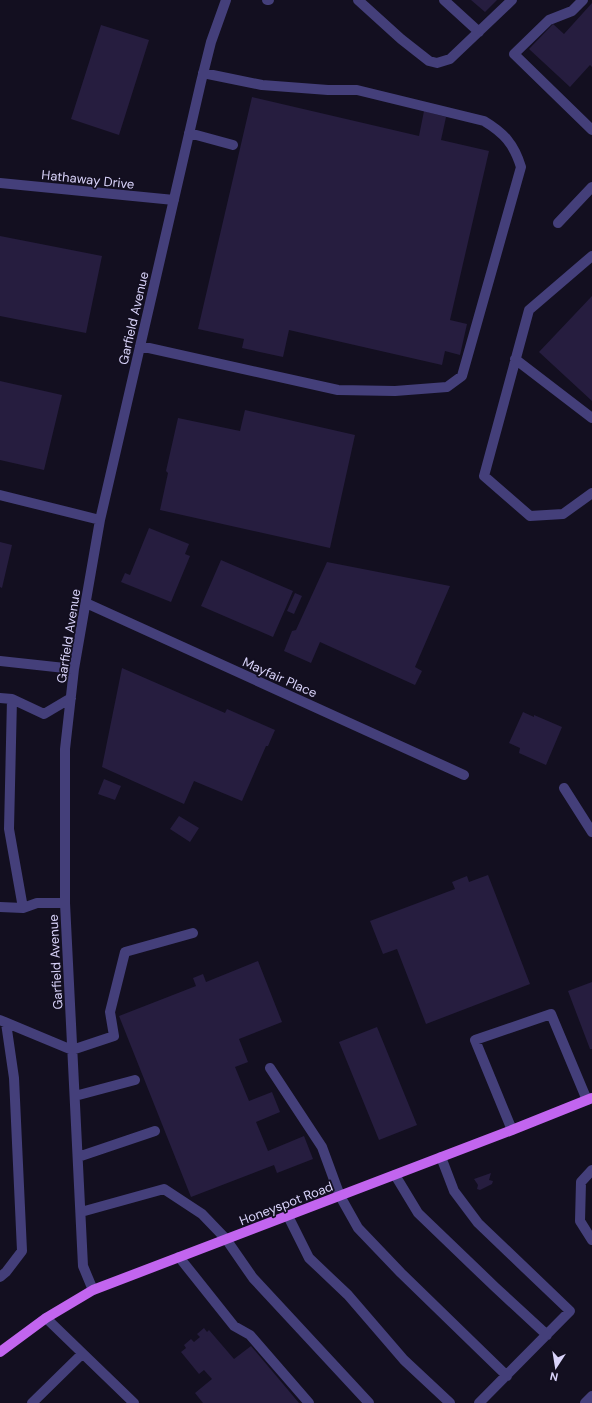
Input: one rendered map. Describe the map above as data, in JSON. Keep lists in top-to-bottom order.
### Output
{
  "streets": {
    "main road": ["Honeyspot Road"],
    "street": ["Hathaway Drive", "Garfield Avenue", "Mayfair Place"]
  },
  "crossings": [
    ["Hathaway Drive", "Garfield Avenue"],
    ["Garfield Avenue", "Mayfair Place"],
    ["Garfield Avenue", "Honeyspot Road"]
  ],
  "north": "bottom"
}
